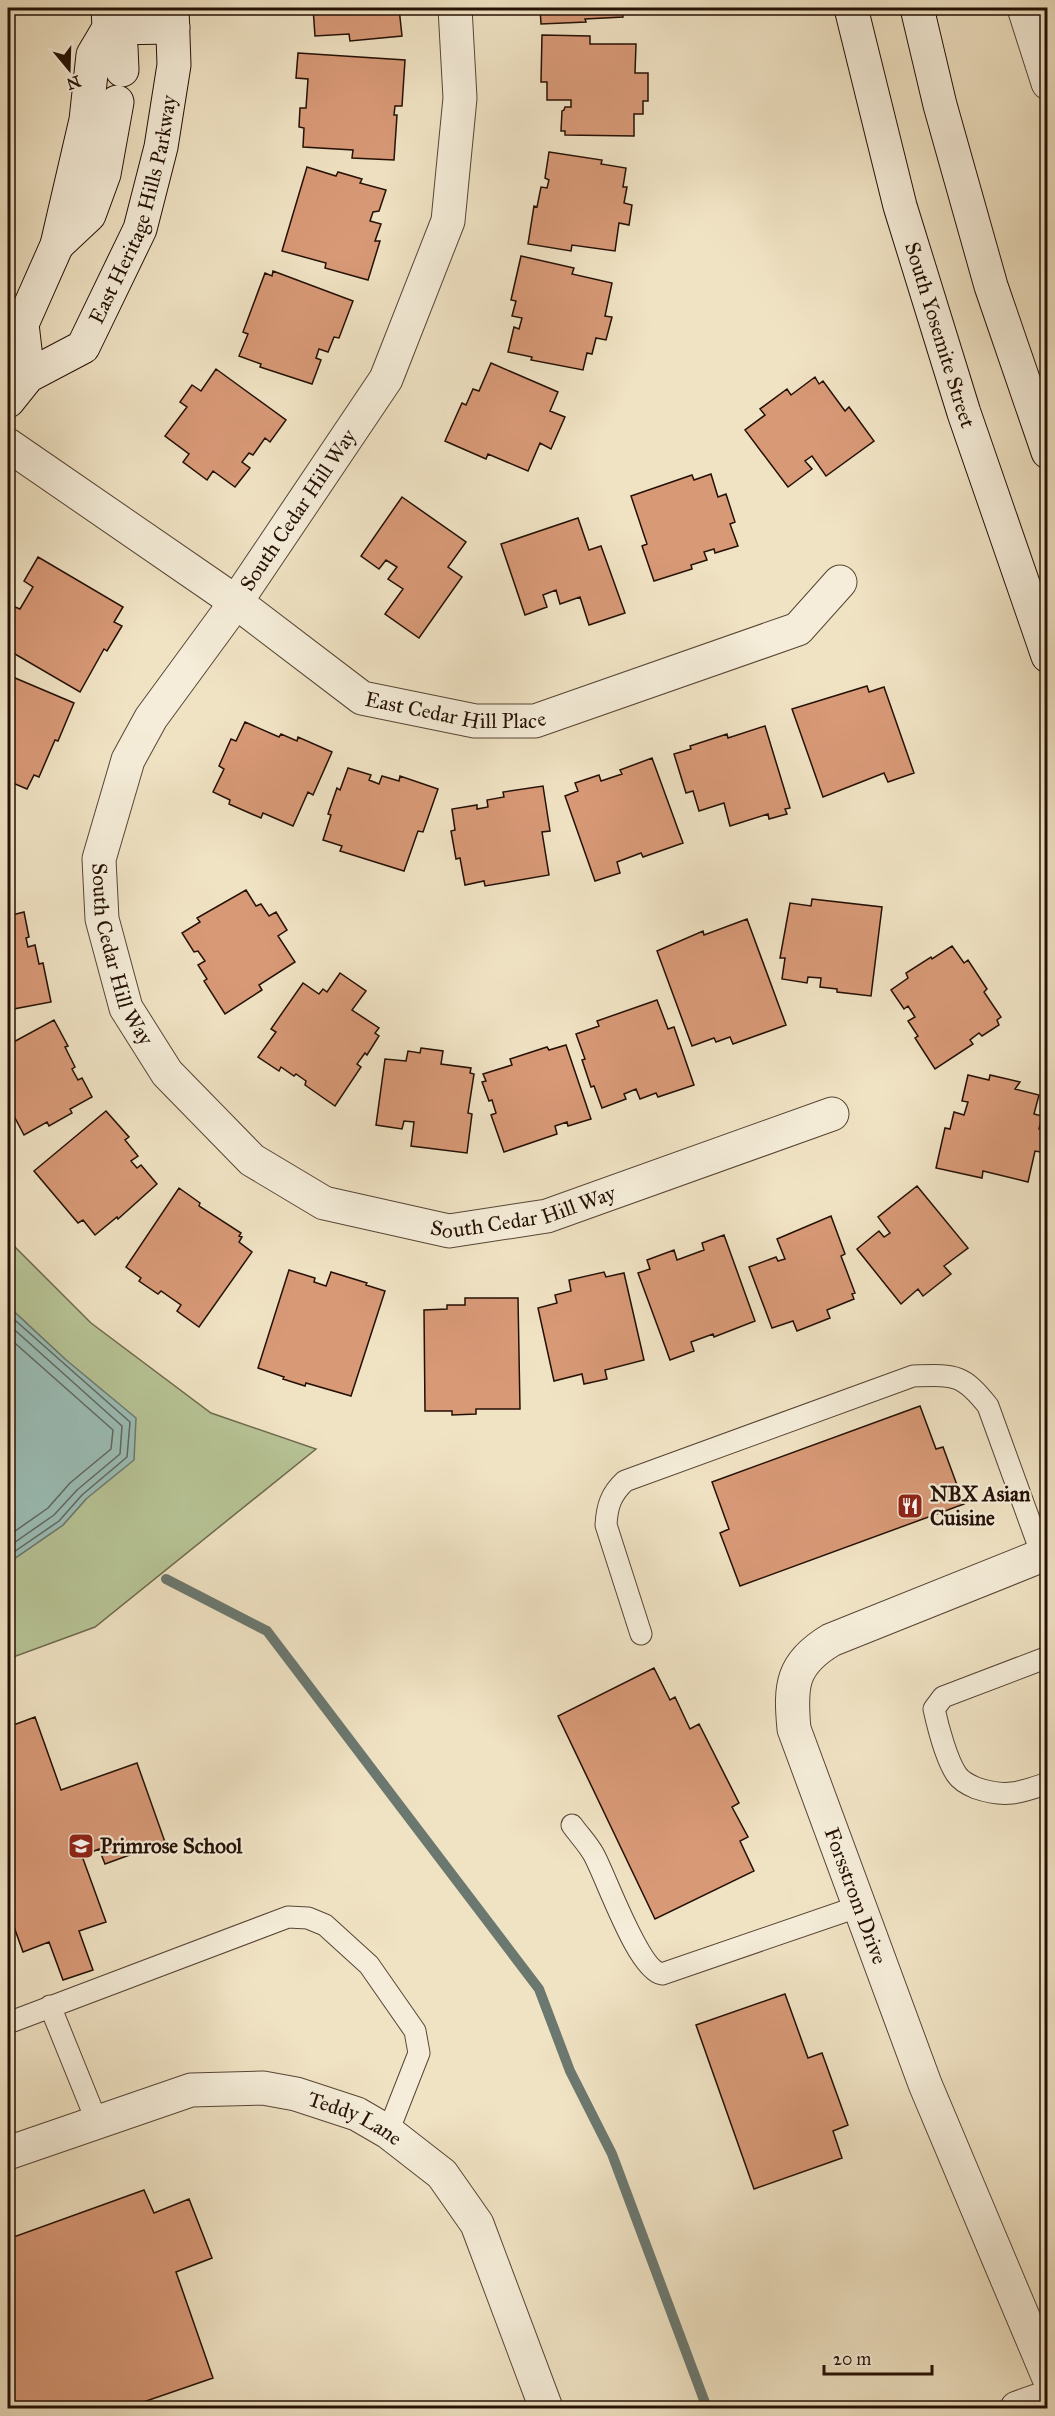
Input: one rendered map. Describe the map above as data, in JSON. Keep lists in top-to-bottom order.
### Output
{
  "streets": {
    "street": [
      "East Heritage Hills Parkway",
      "South Yosemite Street",
      "South Cedar Hill Way",
      "East Cedar Hill Place",
      "Forsstrom Drive",
      "Teddy Lane"
    ]
  },
  "crossings": [
    ["South Cedar Hill Way", "East Cedar Hill Place"]
  ],
  "places": {
    "restaurant": ["NBX Asian Cuisine"],
    "school or university": ["Primrose School"]
  },
  "scale_bar": "20 m",
  "north": "bottom"
}
